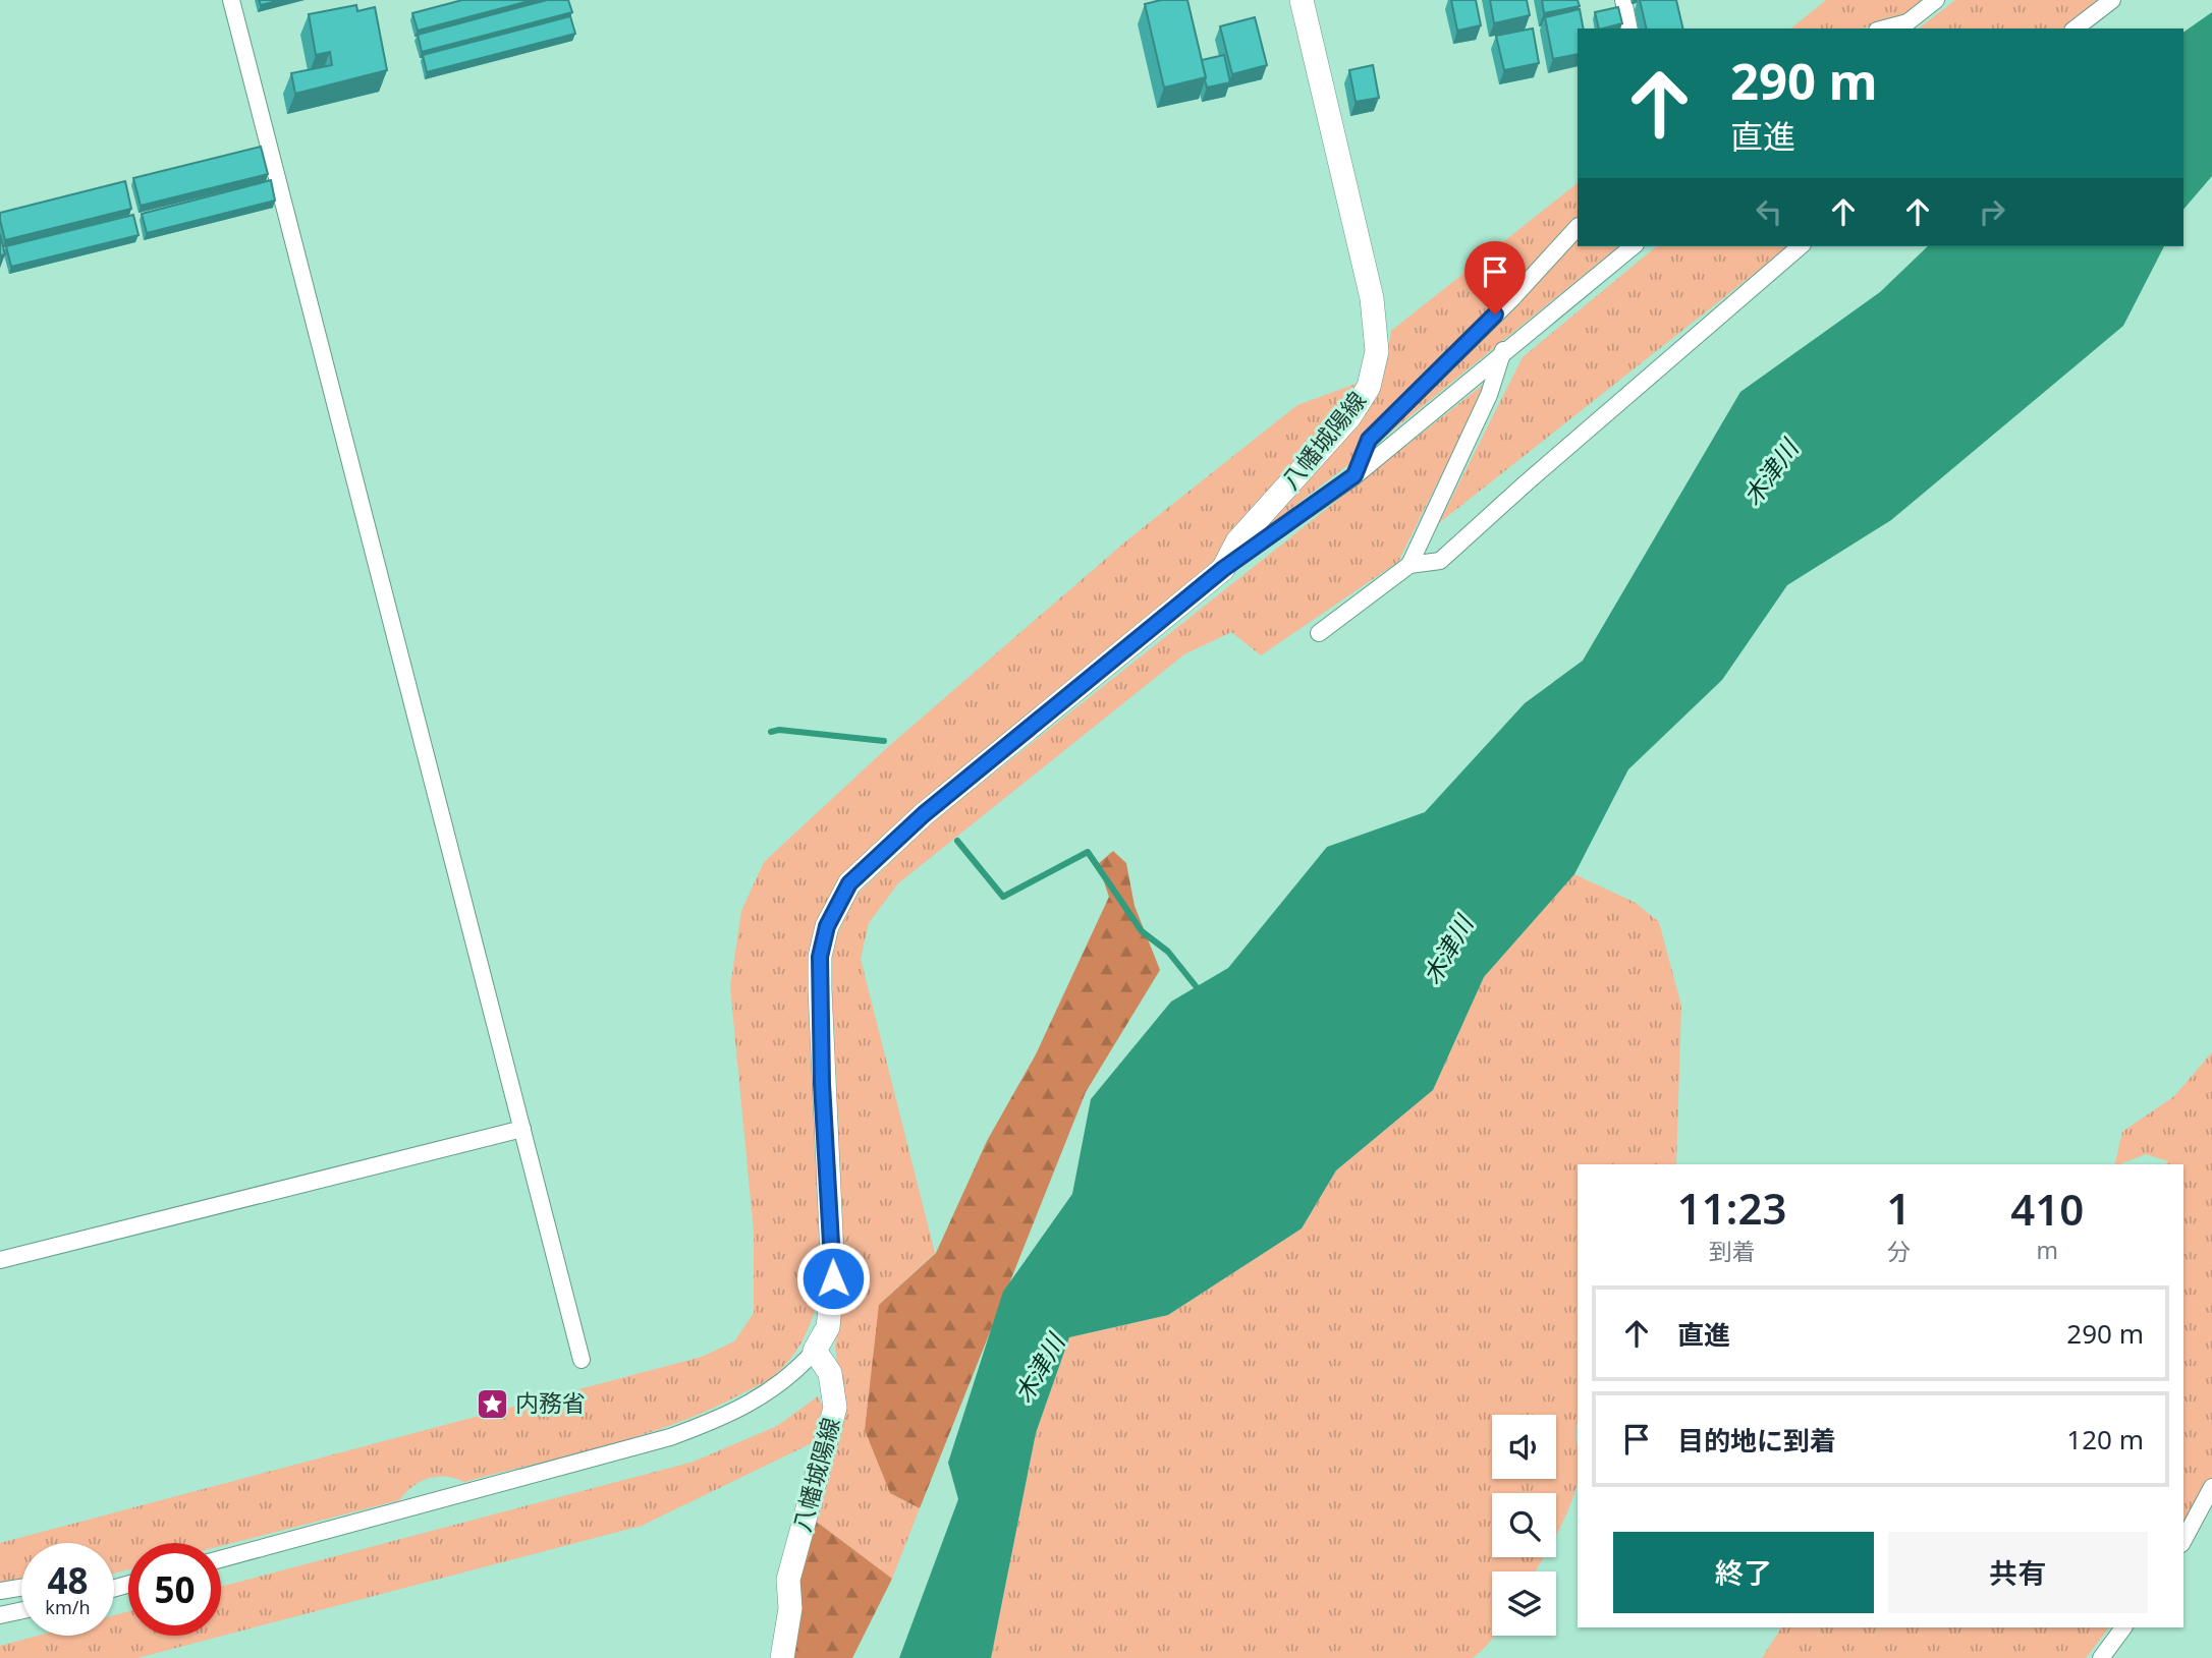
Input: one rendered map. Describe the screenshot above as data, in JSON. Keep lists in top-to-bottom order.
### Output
{
  "streets": {
    "main road": ["八幡城陽線"]
  },
  "water": ["木津川"],
  "places": {
    "place": ["内務省"]
  },
  "page": {
    "turn": ["290 m", "直進"],
    "eta": [
      "11:23",
      "到着",
      "1",
      "分",
      "410",
      "m"
    ],
    "list": [
      {
        "name": "直進",
        "value": "290 m"
      },
      {
        "name": "目的地に到着",
        "value": "120 m"
      }
    ],
    "buttons": ["終了", "共有"],
    "speed": "48 km/h",
    "limit": "50"
  }
}
